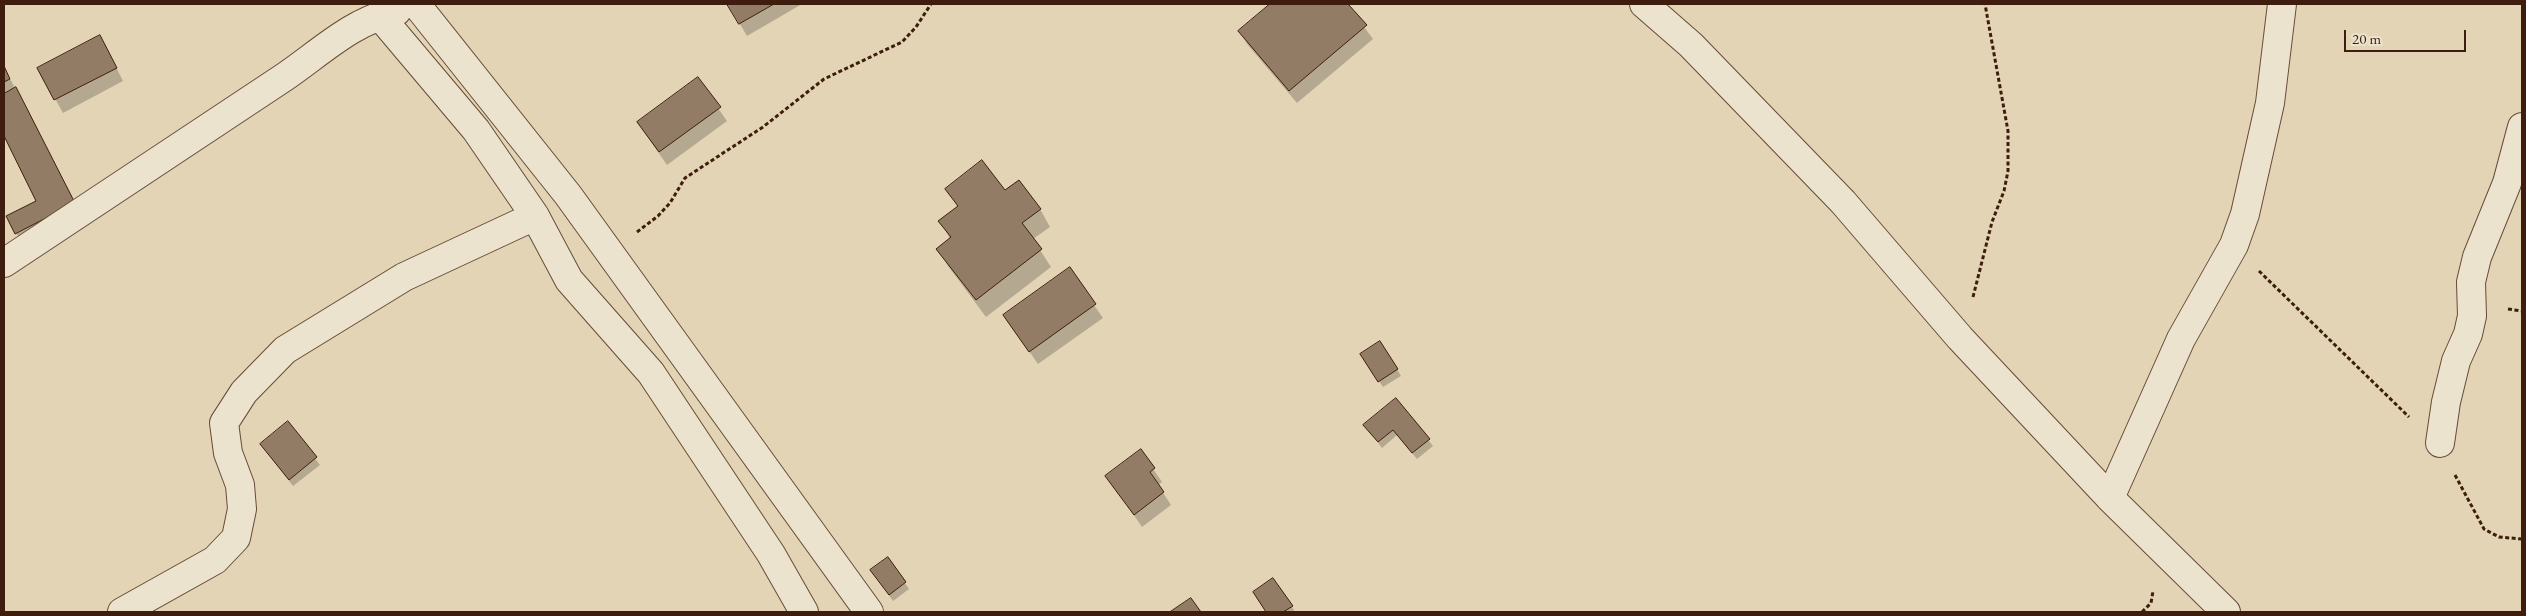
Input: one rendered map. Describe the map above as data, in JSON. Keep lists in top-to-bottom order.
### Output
{
  "scale_bar": "20 m"
}
